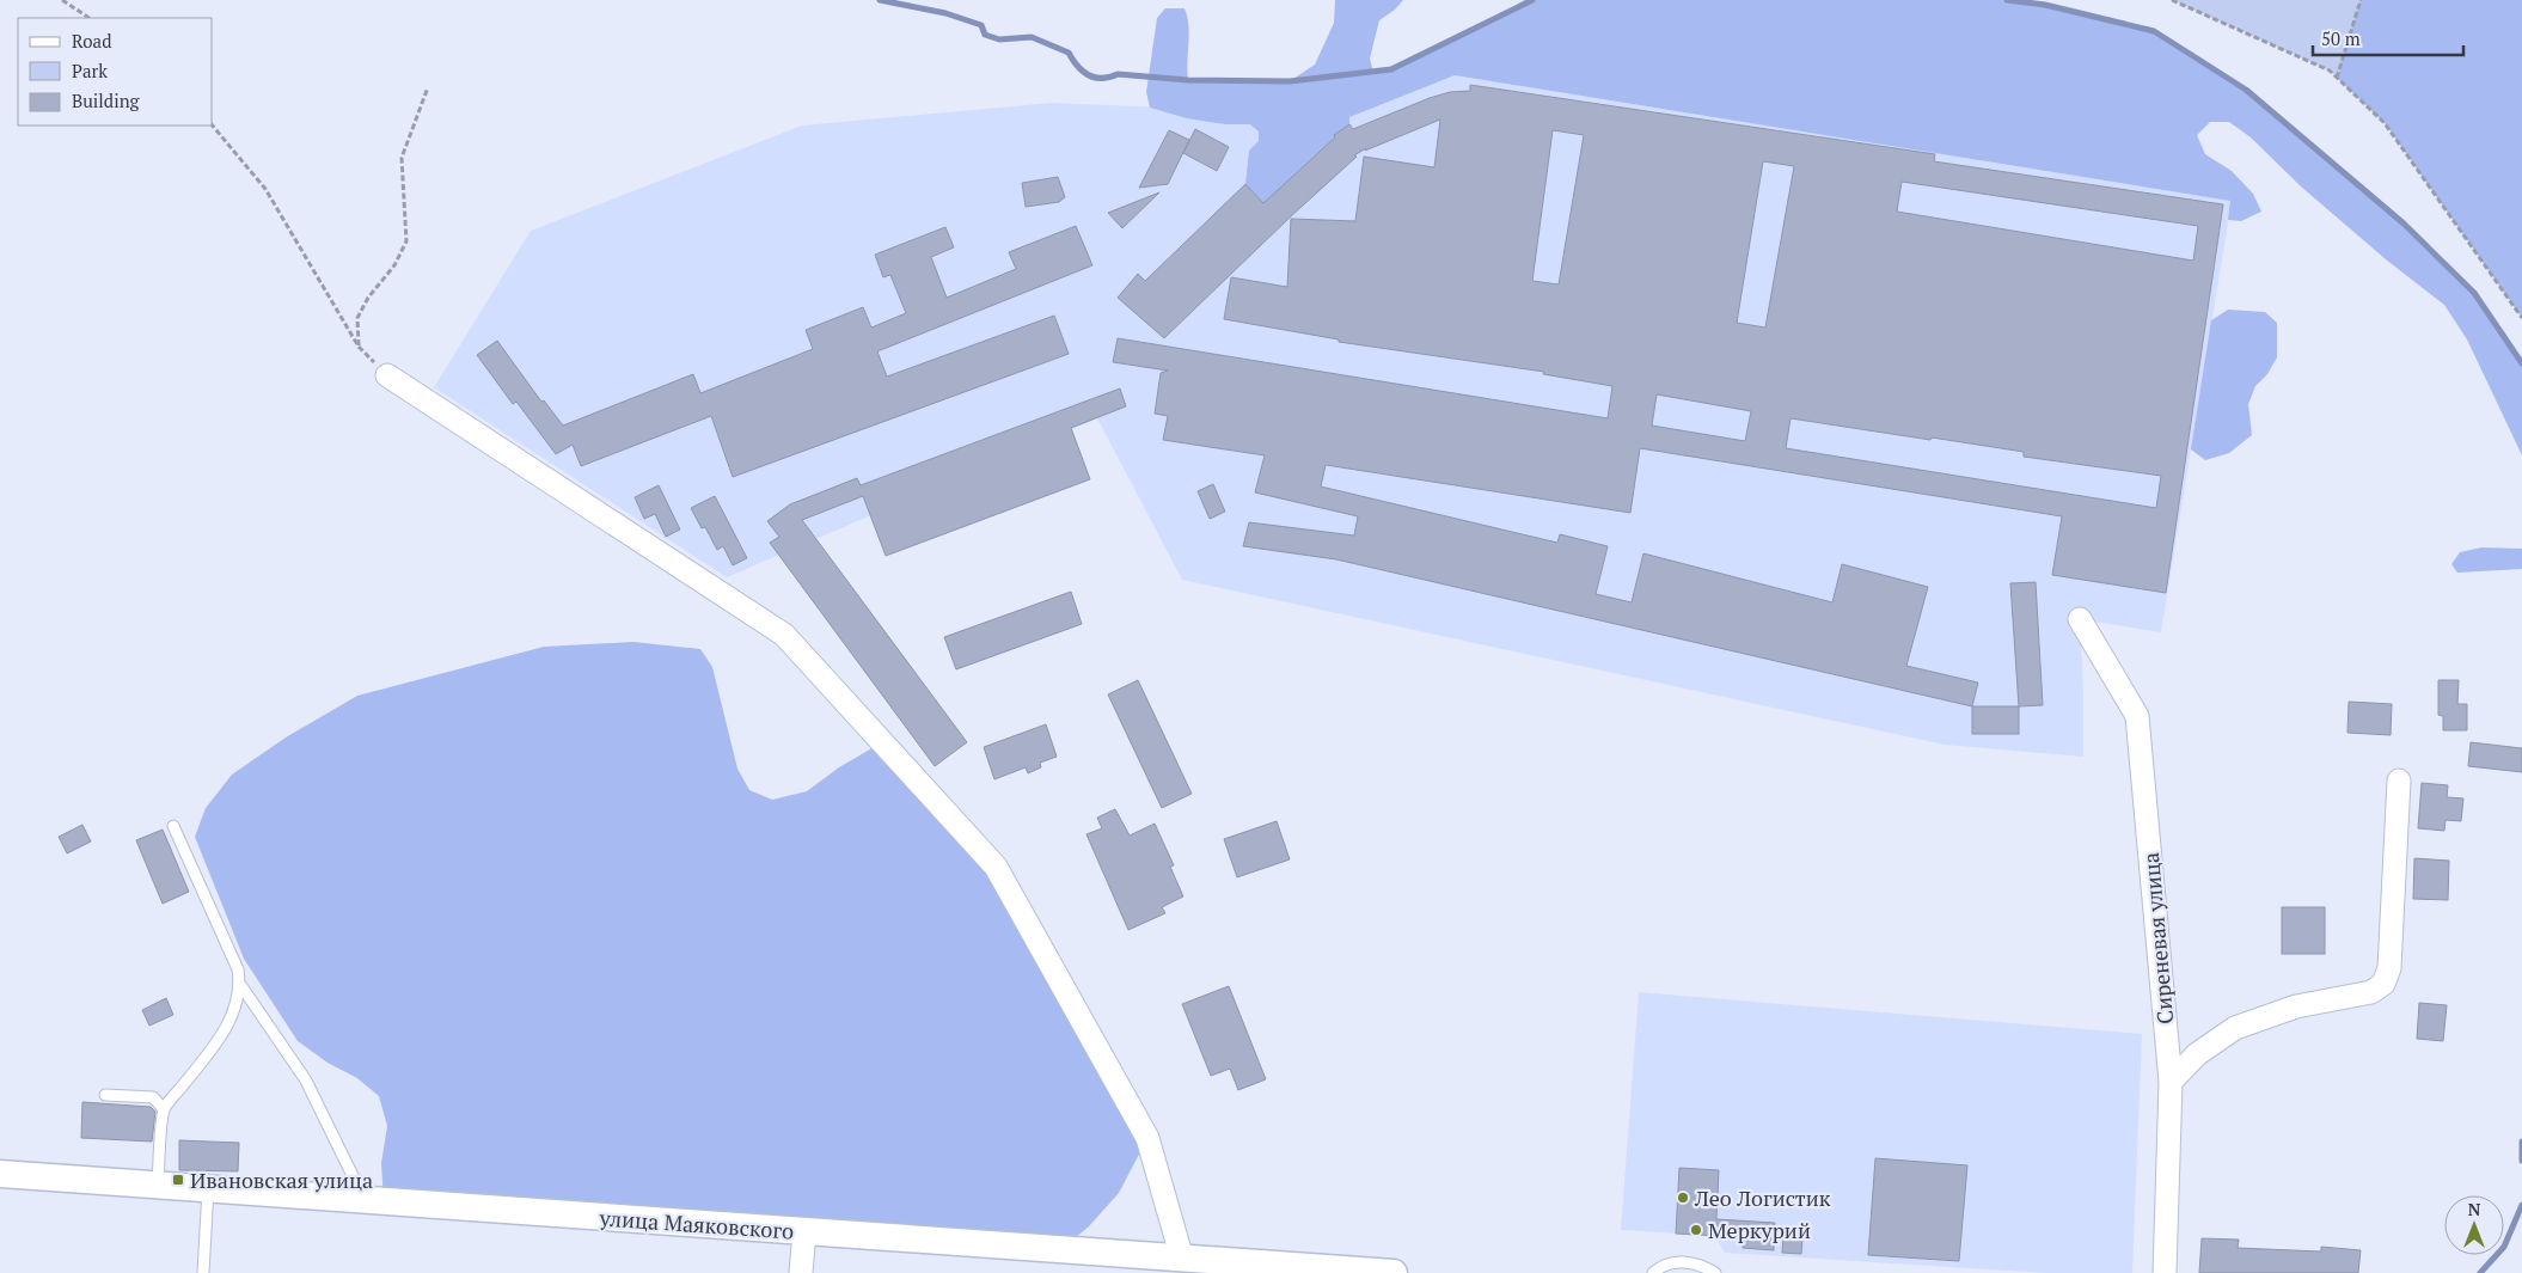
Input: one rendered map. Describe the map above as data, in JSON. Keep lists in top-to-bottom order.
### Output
{
  "streets": {
    "street": ["Сиреневая улица", "улица Маяковского"]
  },
  "places": {
    "transit": ["Ивановская улица"],
    "other": ["Лео Логистик", "Меркурий"]
  },
  "legend": ["Road", "Park", "Building"],
  "scale_bar": "50 m",
  "north": "top"
}
